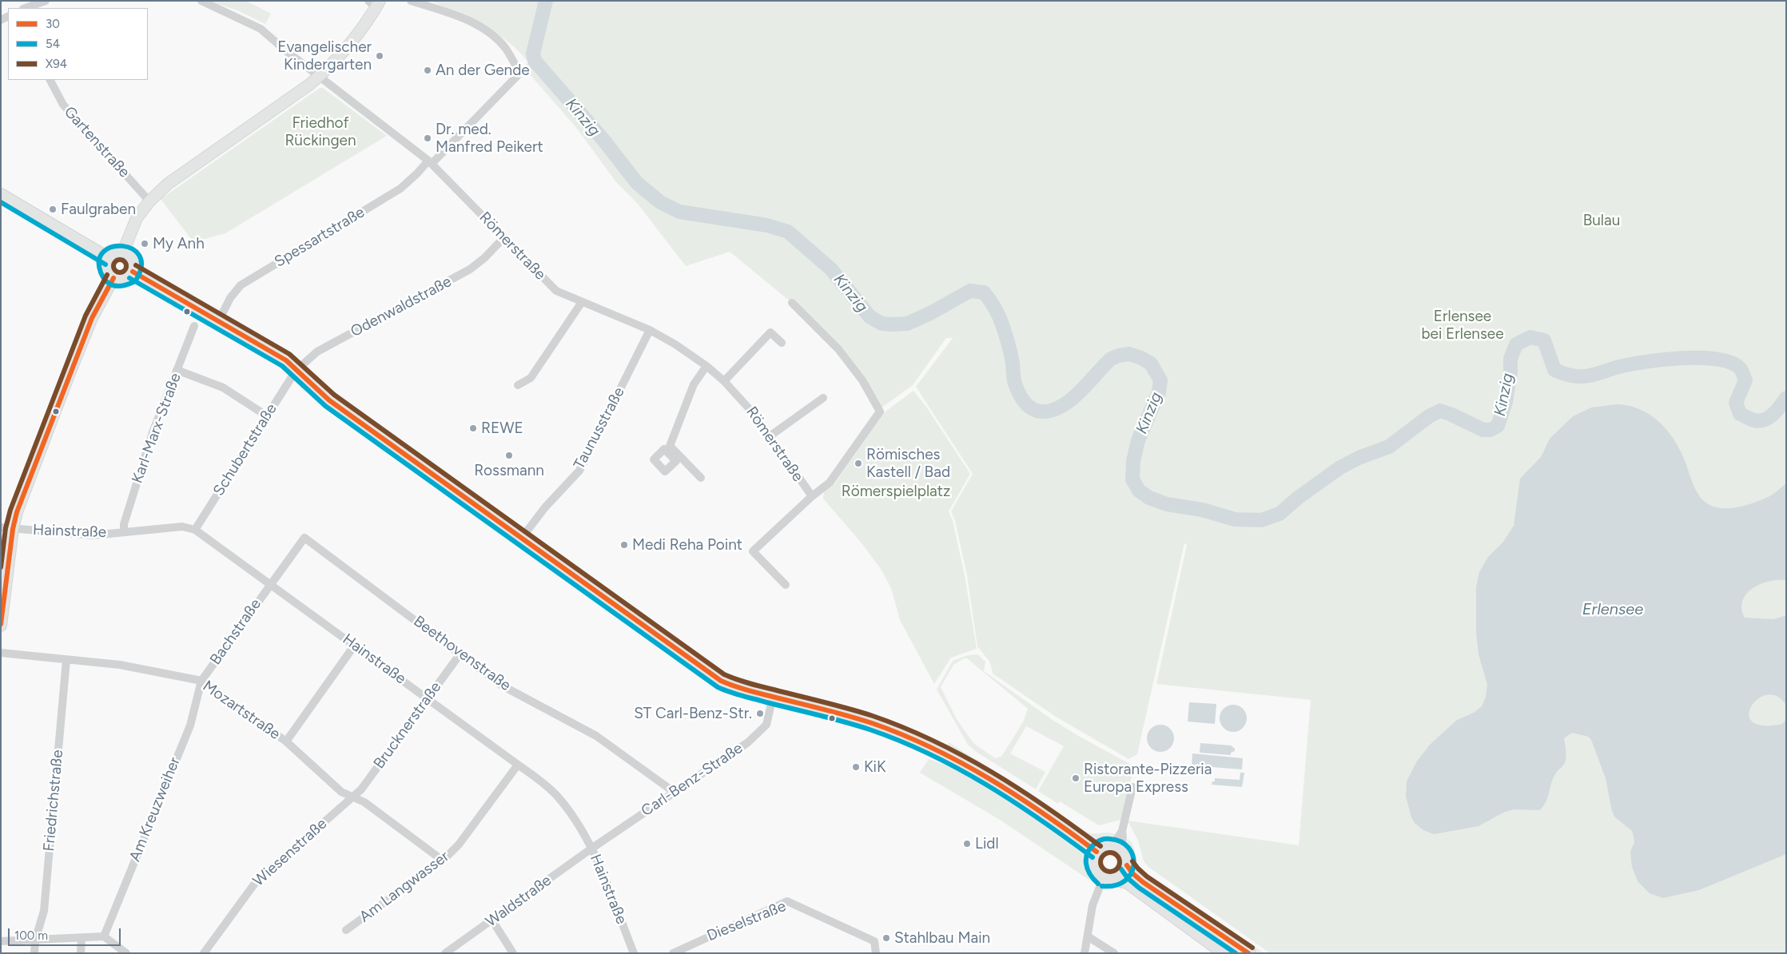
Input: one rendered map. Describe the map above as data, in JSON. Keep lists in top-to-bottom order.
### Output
{
  "streets": {
    "street": [
      "Gartenstraße",
      "Spessartstraße",
      "Römerstraße",
      "Odenwaldstraße",
      "Karl-Marx-Straße",
      "Taunusstraße",
      "Schubertstraße",
      "Hainstraße",
      "Bachstraße",
      "Beethovenstraße",
      "Mozartstraße",
      "Brucknerstraße",
      "Carl-Benz-Straße",
      "Friedrichstraße",
      "Am Kreuzweiher",
      "Wiesenstraße",
      "Am Langwasser",
      "Waldstraße",
      "Dieselstraße"
    ]
  },
  "crossings": [
    ["Spessartstraße", "Römerstraße"],
    ["Römerstraße", "Odenwaldstraße"],
    ["Römerstraße", "Taunusstraße"],
    ["Odenwaldstraße", "Schubertstraße"],
    ["Karl-Marx-Straße", "Hainstraße"],
    ["Schubertstraße", "Hainstraße"],
    ["Hainstraße", "Bachstraße"],
    ["Hainstraße", "Beethovenstraße"],
    ["Hainstraße", "Brucknerstraße"],
    ["Hainstraße", "Carl-Benz-Straße"],
    ["Hainstraße", "Am Langwasser"],
    ["Hainstraße", "Waldstraße"],
    ["Bachstraße", "Beethovenstraße"],
    ["Bachstraße", "Mozartstraße"],
    ["Bachstraße", "Am Kreuzweiher"],
    ["Beethovenstraße", "Brucknerstraße"],
    ["Beethovenstraße", "Carl-Benz-Straße"],
    ["Mozartstraße", "Brucknerstraße"],
    ["Mozartstraße", "Friedrichstraße"],
    ["Mozartstraße", "Am Kreuzweiher"],
    ["Mozartstraße", "Wiesenstraße"],
    ["Mozartstraße", "Am Langwasser"],
    ["Brucknerstraße", "Wiesenstraße"],
    ["Carl-Benz-Straße", "Waldstraße"]
  ],
  "water": ["Kinzig", "Erlensee"],
  "parks": [
    "Friedhof Rückingen",
    "Bulau",
    "Erlensee bei Erlensee",
    "Römerspielplatz"
  ],
  "places": [
    "Evangelischer Kindergarten",
    "An der Gende",
    "Dr. med. Manfred Peikert",
    "Faulgraben",
    "My Anh",
    "REWE",
    "Rossmann",
    "Römisches Kastell / Bad",
    "Medi Reha Point",
    "ST Carl-Benz-Str.",
    "KiK",
    "Ristorante-Pizzeria Europa Express",
    "Lidl",
    "Stahlbau Main"
  ],
  "lines": ["transit line 54", "transit line X94", "transit line 30"],
  "legend": ["30", "54", "X94"],
  "scale_bar": "100 m"
}
